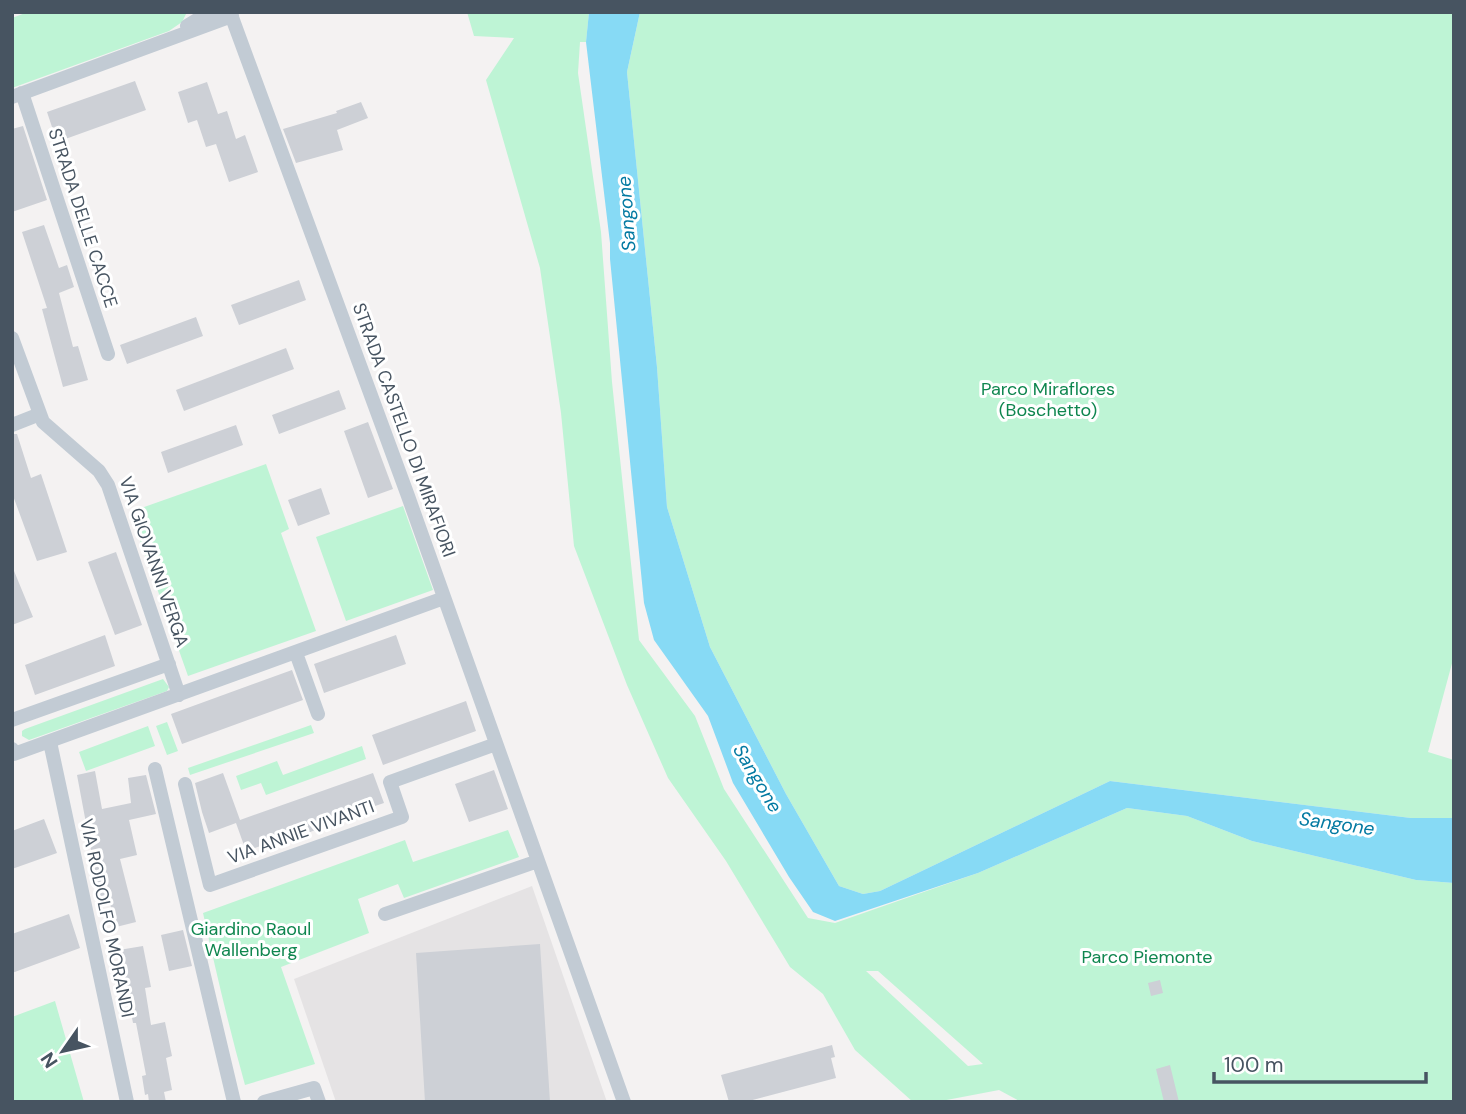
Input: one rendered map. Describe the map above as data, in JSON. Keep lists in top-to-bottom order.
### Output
{
  "streets": {
    "street": [
      "STRADA DELLE CACCE",
      "STRADA CASTELLO DI MIRAFIORI",
      "VIA GIOVANNI VERGA",
      "VIA ANNIE VIVANTI",
      "VIA RODOLFO MORANDI"
    ]
  },
  "crossings": [
    ["STRADA DELLE CACCE", "STRADA CASTELLO DI MIRAFIORI"],
    ["STRADA CASTELLO DI MIRAFIORI", "VIA ANNIE VIVANTI"]
  ],
  "water": ["Sangone"],
  "parks": ["Parco Miraflores (Boschetto)", "Giardino Raoul Wallenberg", "Parco Piemonte"],
  "scale_bar": "100 m",
  "north": "bottom left"
}
